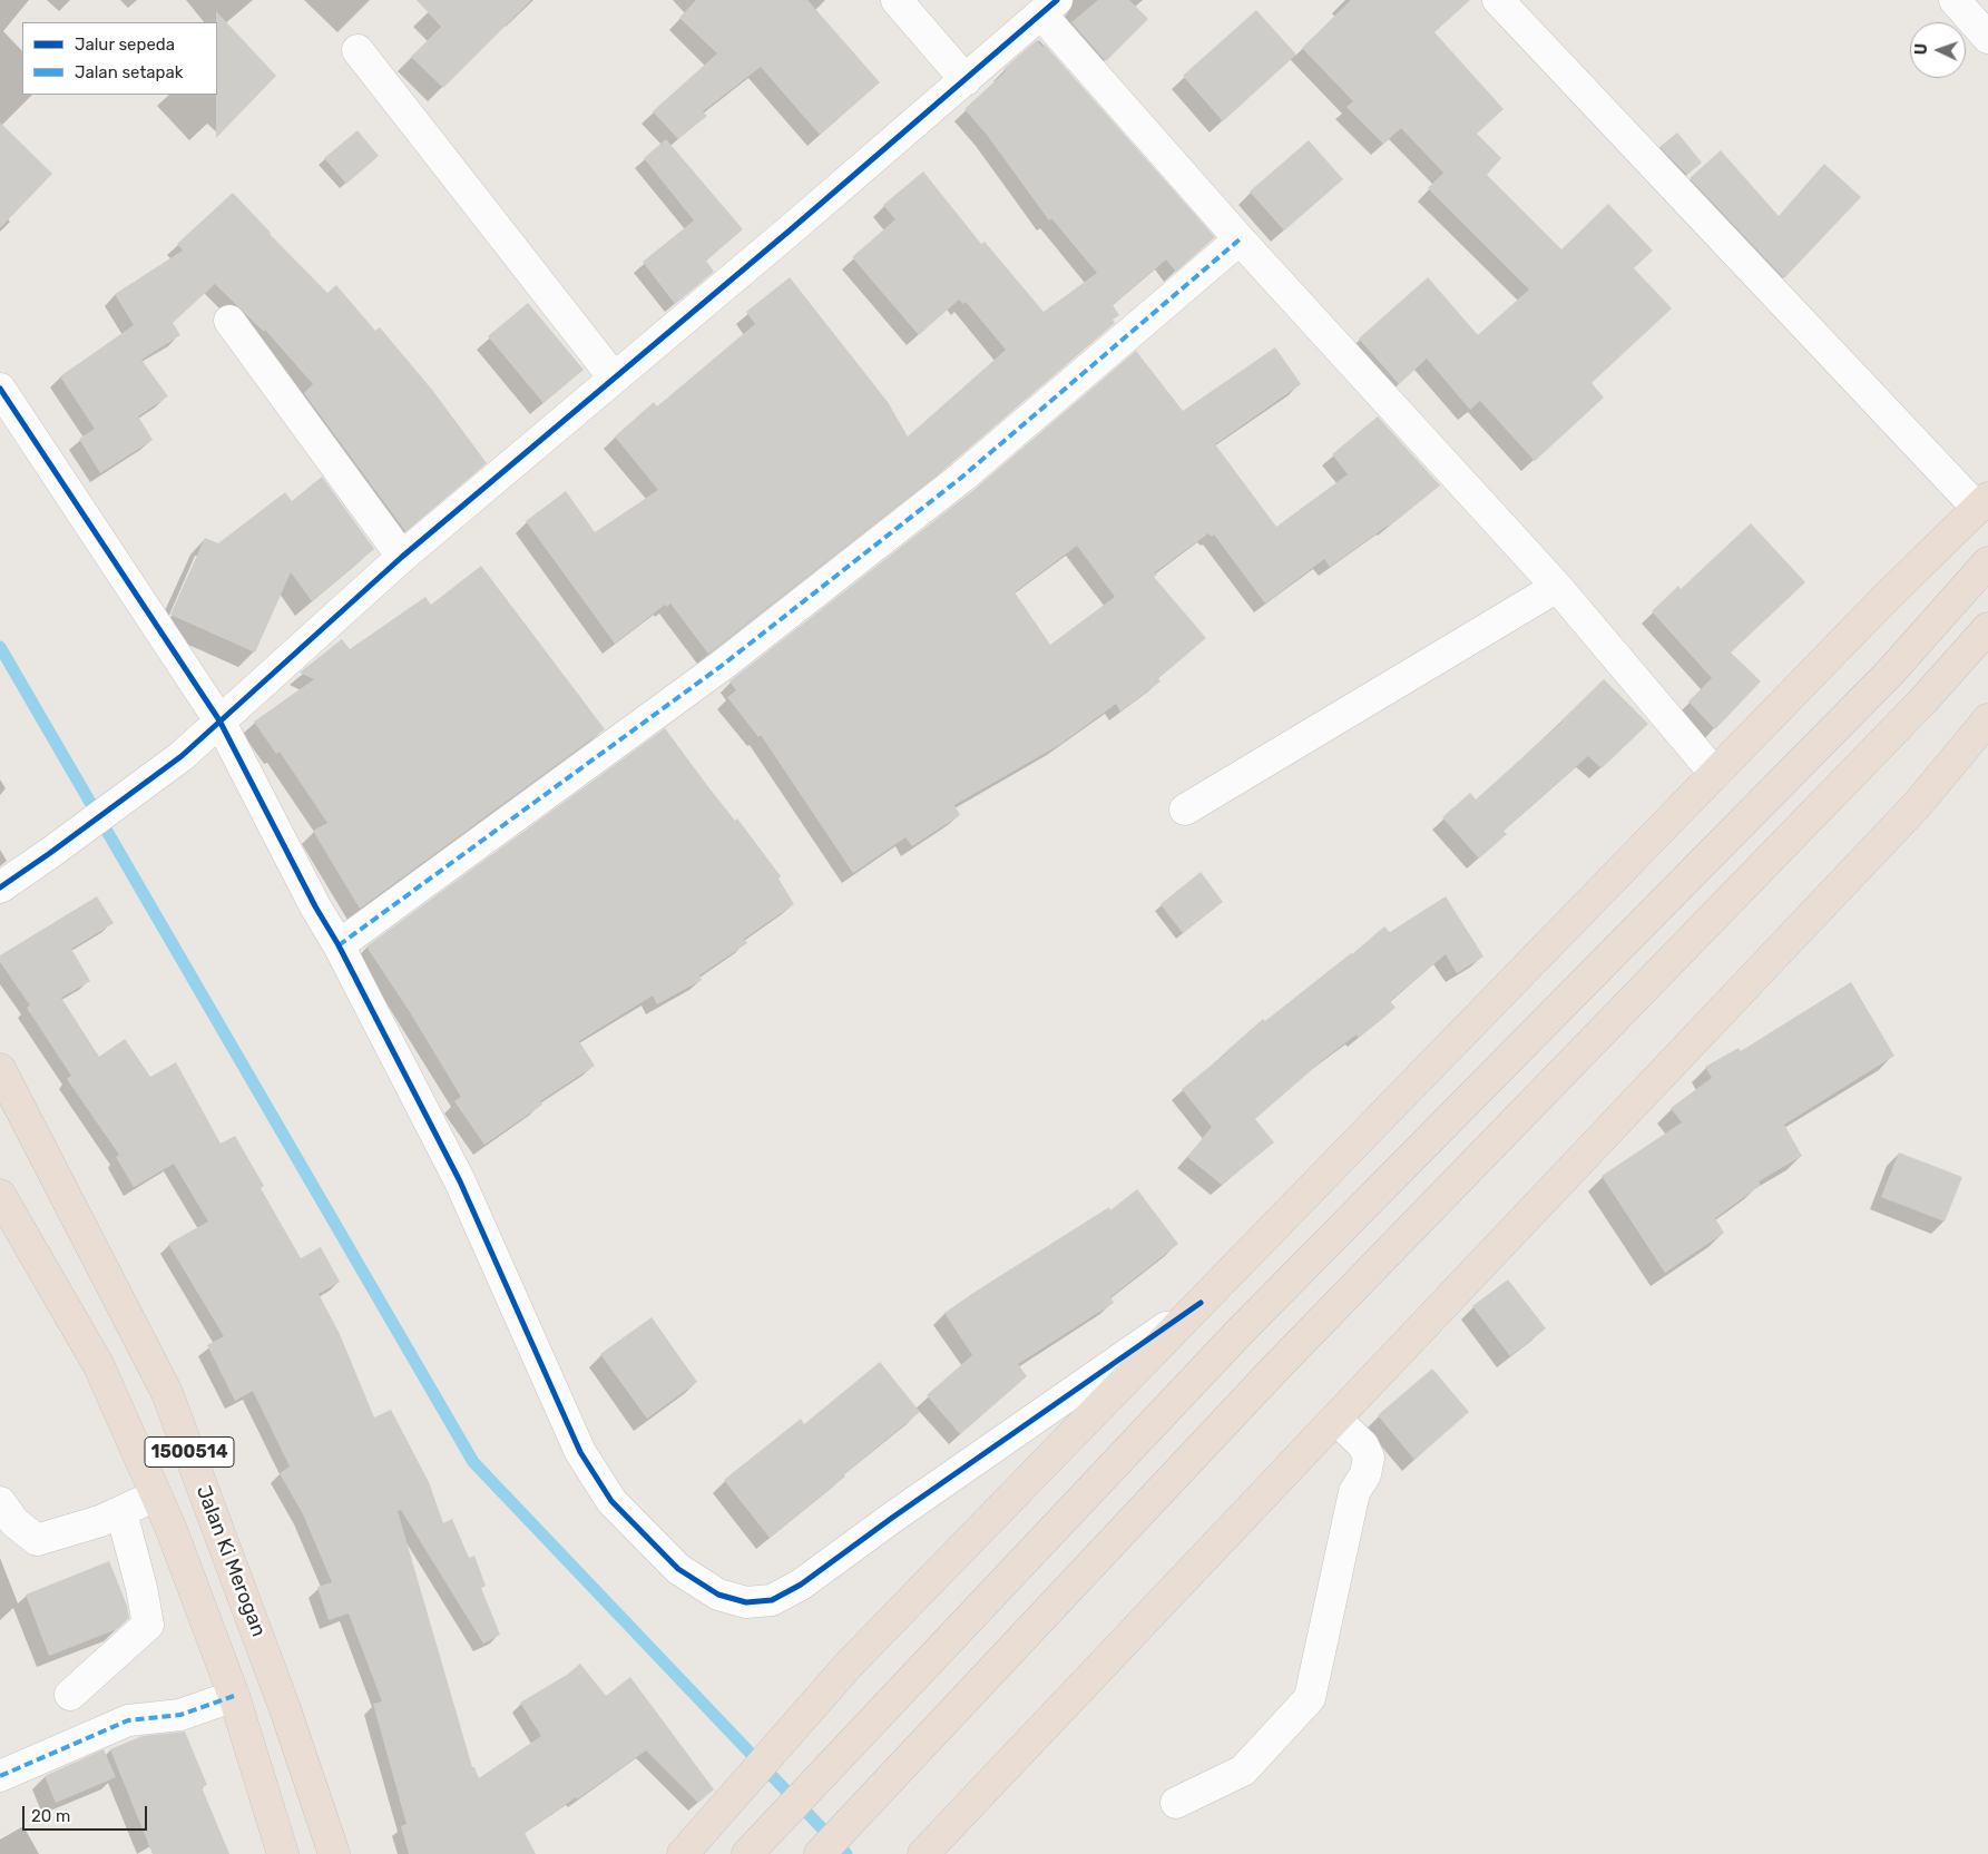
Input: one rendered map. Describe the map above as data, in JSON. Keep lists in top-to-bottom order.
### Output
{
  "streets": {
    "highway": ["1500514", "Jalan Ki Merogan"]
  },
  "legend": ["Jalur sepeda", "Jalan setapak"],
  "scale_bar": "20 m",
  "north": "left"
}
